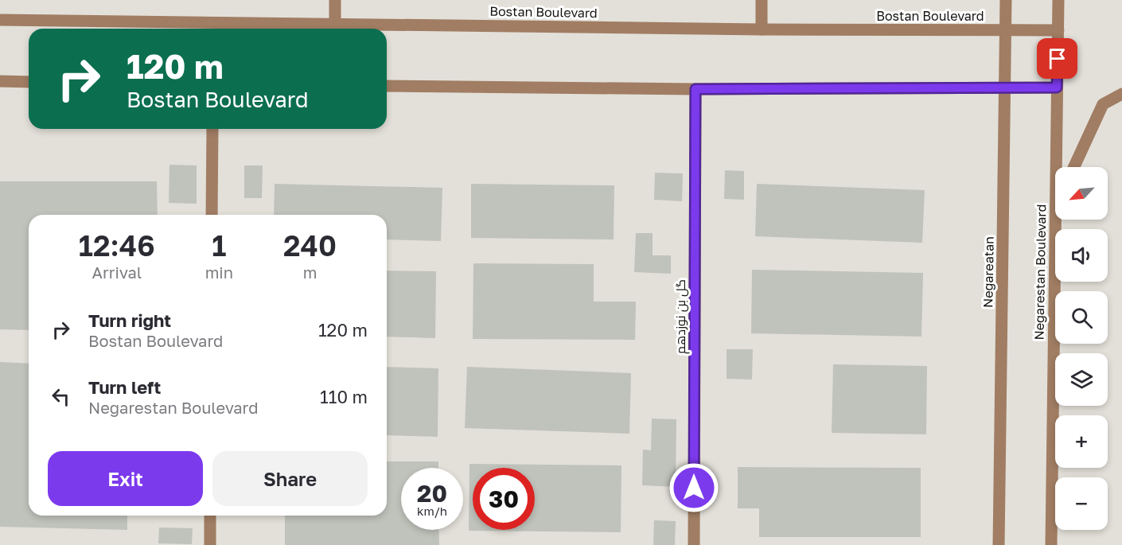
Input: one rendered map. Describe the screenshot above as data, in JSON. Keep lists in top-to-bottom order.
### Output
{
  "streets": {
    "street": [
      "Bostan Boulevard",
      "Negareatan",
      "Negarestan Boulevard",
      "گل بن نوزدهم"
    ]
  },
  "crossings": [
    ["Bostan Boulevard", "Negareatan"],
    ["Bostan Boulevard", "Negarestan Boulevard"]
  ],
  "north": "bottom left",
  "page": {
    "turn": ["120 m", "Bostan Boulevard"],
    "map_buttons": ["+", "−"],
    "eta": [
      "12:46",
      "Arrival",
      "1",
      "min",
      "240",
      "m"
    ],
    "list": [
      {
        "name": "Turn right",
        "note": "Bostan Boulevard",
        "value": "120 m"
      },
      {
        "name": "Turn left",
        "note": "Negarestan Boulevard",
        "value": "110 m"
      }
    ],
    "buttons": ["Exit", "Share"],
    "speed": "20 km/h",
    "limit": "30"
  }
}
